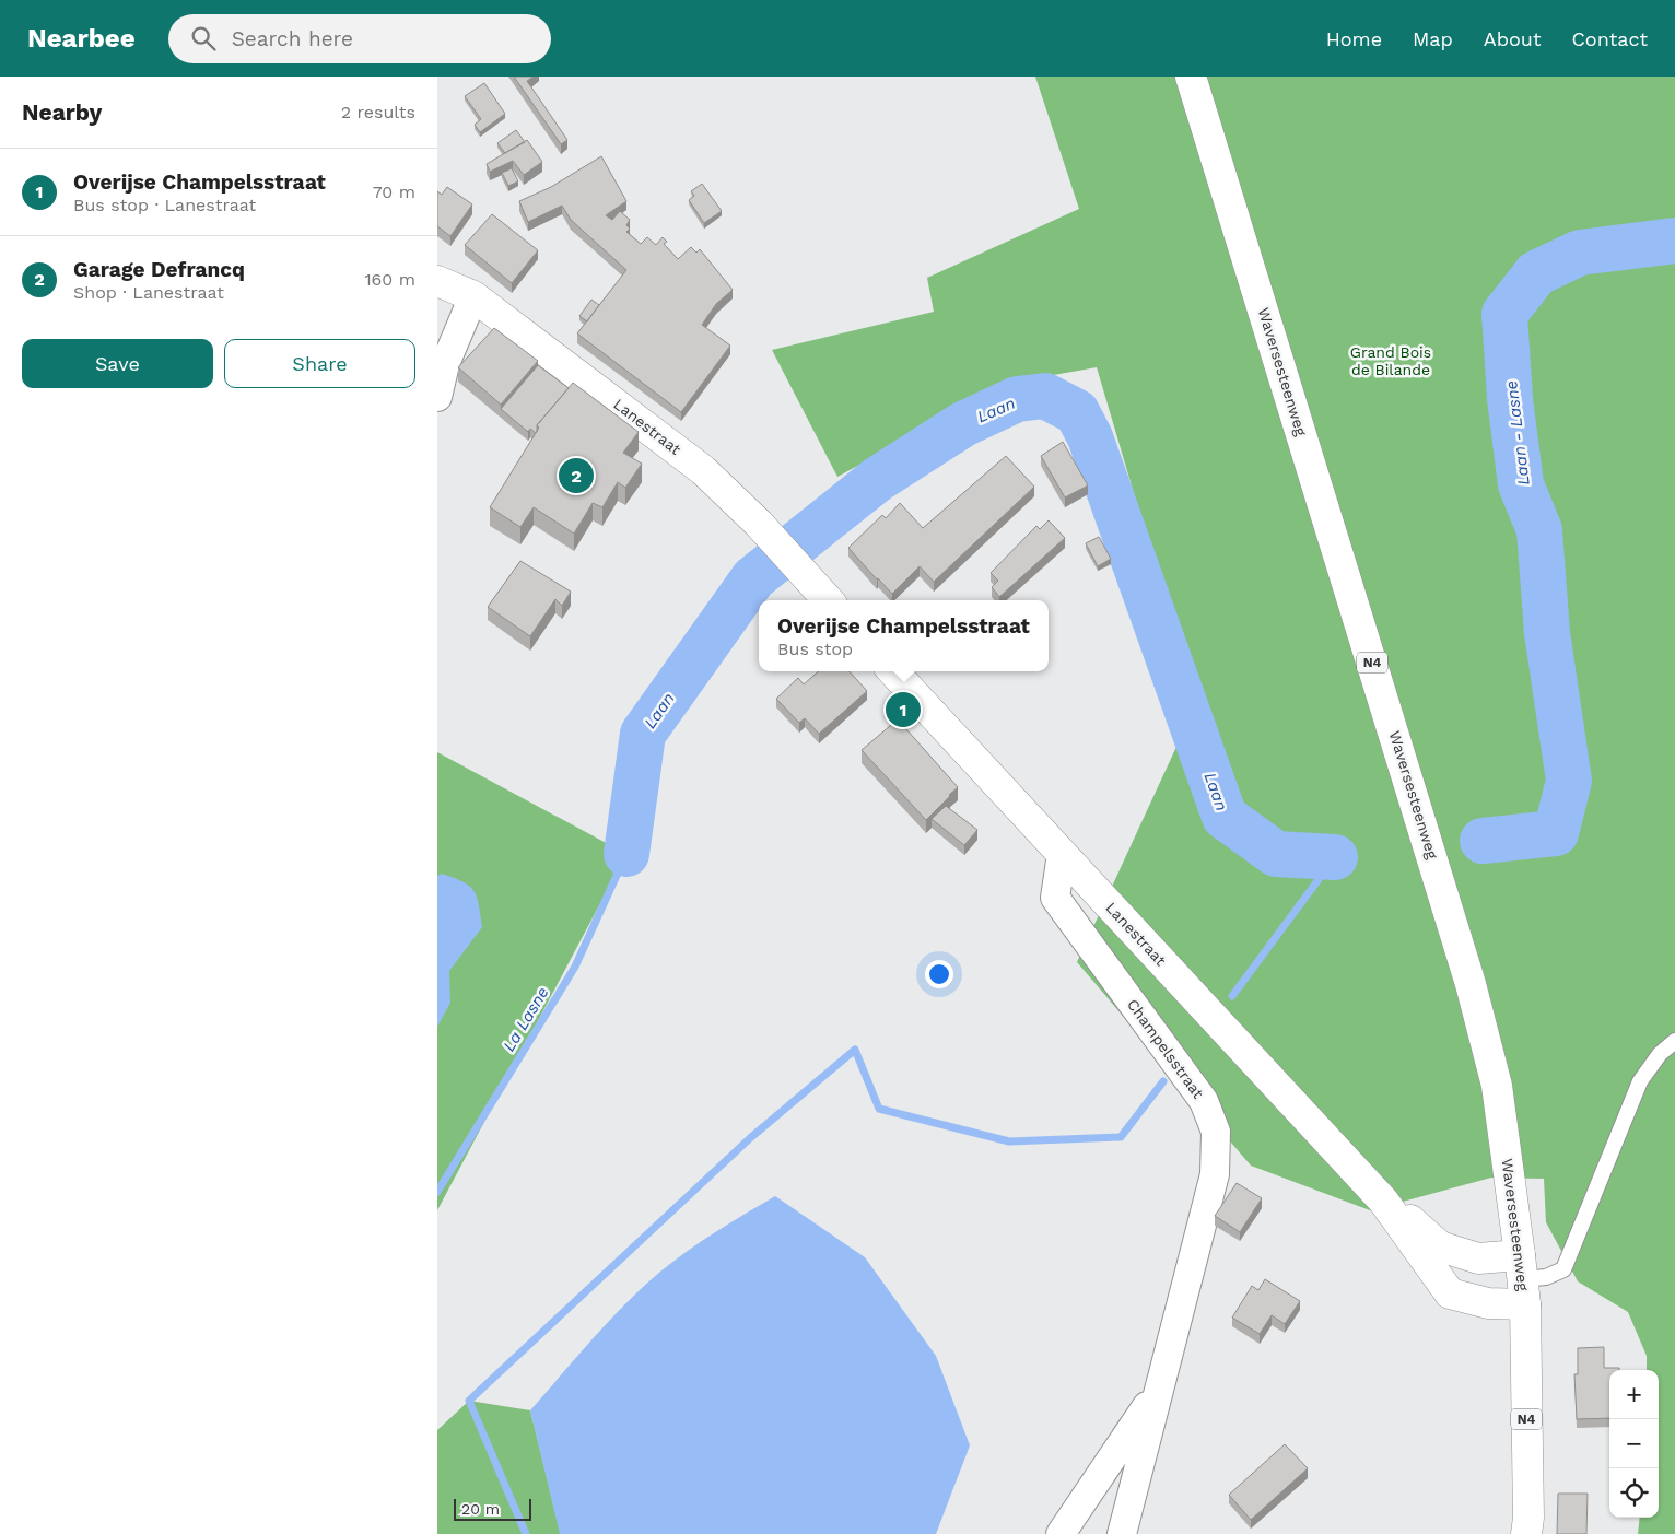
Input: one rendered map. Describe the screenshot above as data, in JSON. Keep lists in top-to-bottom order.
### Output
{
  "streets": {
    "street": [
      "Waversesteenweg",
      "Lanestraat",
      "N4",
      "Champelsstraat"
    ]
  },
  "crossings": [
    ["Waversesteenweg", "Lanestraat"],
    ["Lanestraat", "Champelsstraat"]
  ],
  "water": ["Laan", "Laan - Lasne", "La Lasne"],
  "parks": ["Grand Bois de Bilande"],
  "scale_bar": "20 m",
  "page": {
    "header": "Nearbee",
    "search": "Search here",
    "nav": [
      "Home",
      "Map",
      "About",
      "Contact"
    ],
    "heading": ["Nearby", "2 results"],
    "list": [
      {
        "mark": "1",
        "name": "Overijse Champelsstraat",
        "note": "Bus stop · Lanestraat",
        "value": "70 m"
      },
      {
        "mark": "2",
        "name": "Garage Defrancq",
        "note": "Shop · Lanestraat",
        "value": "160 m"
      }
    ],
    "buttons": ["Save", "Share"],
    "pins": ["2", "1"],
    "popup": ["Overijse Champelsstraat", "Bus stop"],
    "map_buttons": ["+", "−"],
    "scale": "20 m"
  }
}
